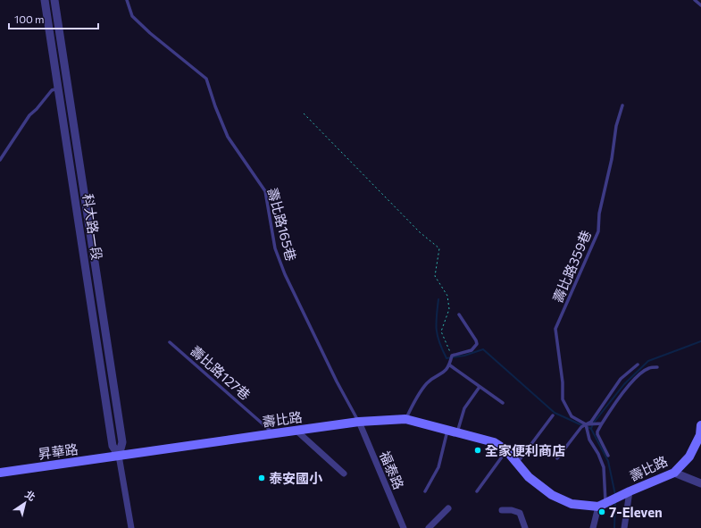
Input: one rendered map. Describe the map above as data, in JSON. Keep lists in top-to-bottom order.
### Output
{
  "streets": {
    "main road": ["壽比路", "昇華路"],
    "street": ["科大路一段", "福泰路"],
    "lane": ["壽比路165巷", "壽比路359巷", "壽比路127巷"]
  },
  "crossings": [
    ["壽比路165巷", "壽比路"],
    ["壽比路165巷", "福泰路"],
    ["科大路一段", "壽比路"],
    ["科大路一段", "昇華路"],
    ["壽比路127巷", "壽比路"],
    ["壽比路", "昇華路"],
    ["壽比路", "福泰路"]
  ],
  "places": ["全家便利商店", "泰安國小", "7-Eleven"],
  "scale_bar": "100 m",
  "north": "top right"
}
